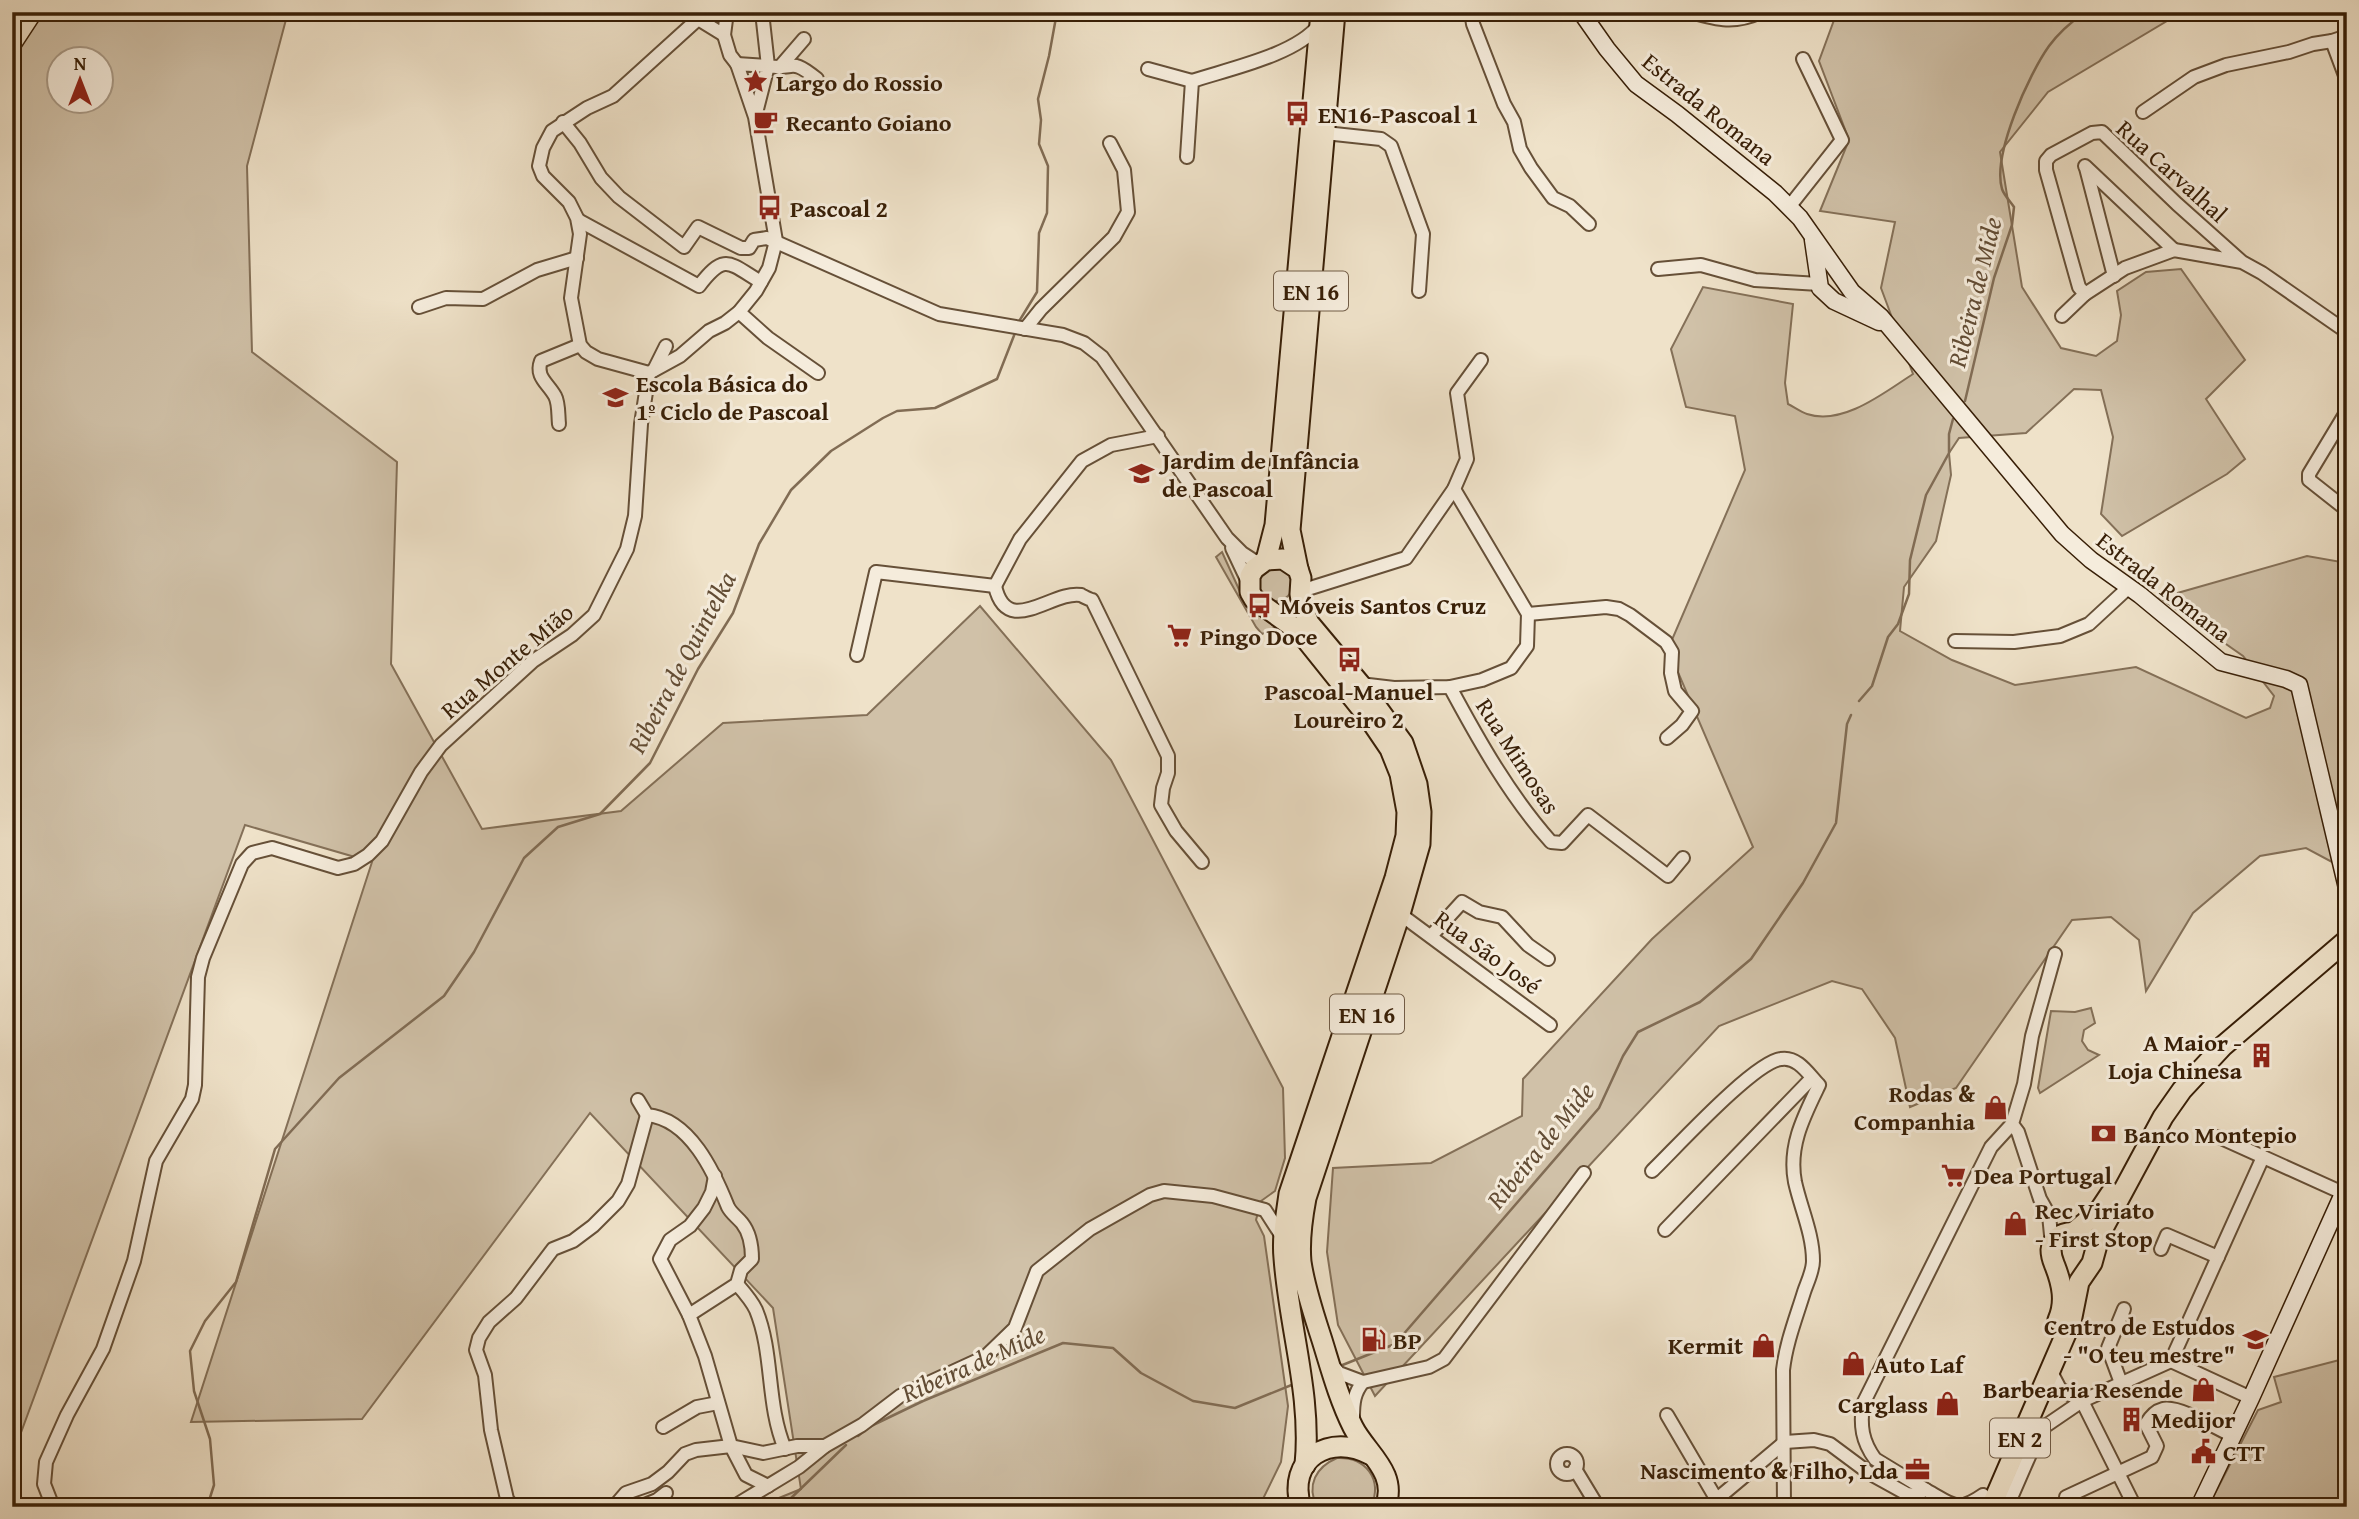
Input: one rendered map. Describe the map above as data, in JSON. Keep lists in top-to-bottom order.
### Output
{
  "streets": {
    "main road": ["EN 16", "EN 2"],
    "street": [
      "Estrada Romana",
      "Rua Carvalhal",
      "Rua Monte Mião",
      "Rua Mimosas",
      "Rua São José"
    ]
  },
  "crossings": [
    ["EN 16", "Rua São José"]
  ],
  "water": ["Ribeira de Mide", "Ribeira de Quintelka"],
  "places": {
    "place": ["Largo do Rossio"],
    "bus stop": [
      "EN16-Pascoal 1",
      "Pascoal 2",
      "Móveis Santos Cruz",
      "Pascoal-Manuel Loureiro 2"
    ],
    "cafe": ["Recanto Goiano"],
    "school or university": ["Escola Básica do 1º Ciclo de Pascoal", "Jardim de Infância de Pascoal", "Centro de Estudos - \"O teu mestre\""],
    "supermarket": ["Pingo Doce", "Dea Portugal"],
    "building": ["A Maior - Loja Chinesa", "Medijor"],
    "shop": [
      "Rodas & Companhia",
      "Rec Viriato - First Stop",
      "Kermit",
      "Auto Laf",
      "Barbearia Resende",
      "Carglass"
    ],
    "bank": ["Banco Montepio"],
    "fuel station": ["BP"],
    "public building": ["CTT"],
    "office": ["Nascimento & Filho, Lda"]
  },
  "north": "top"
}
